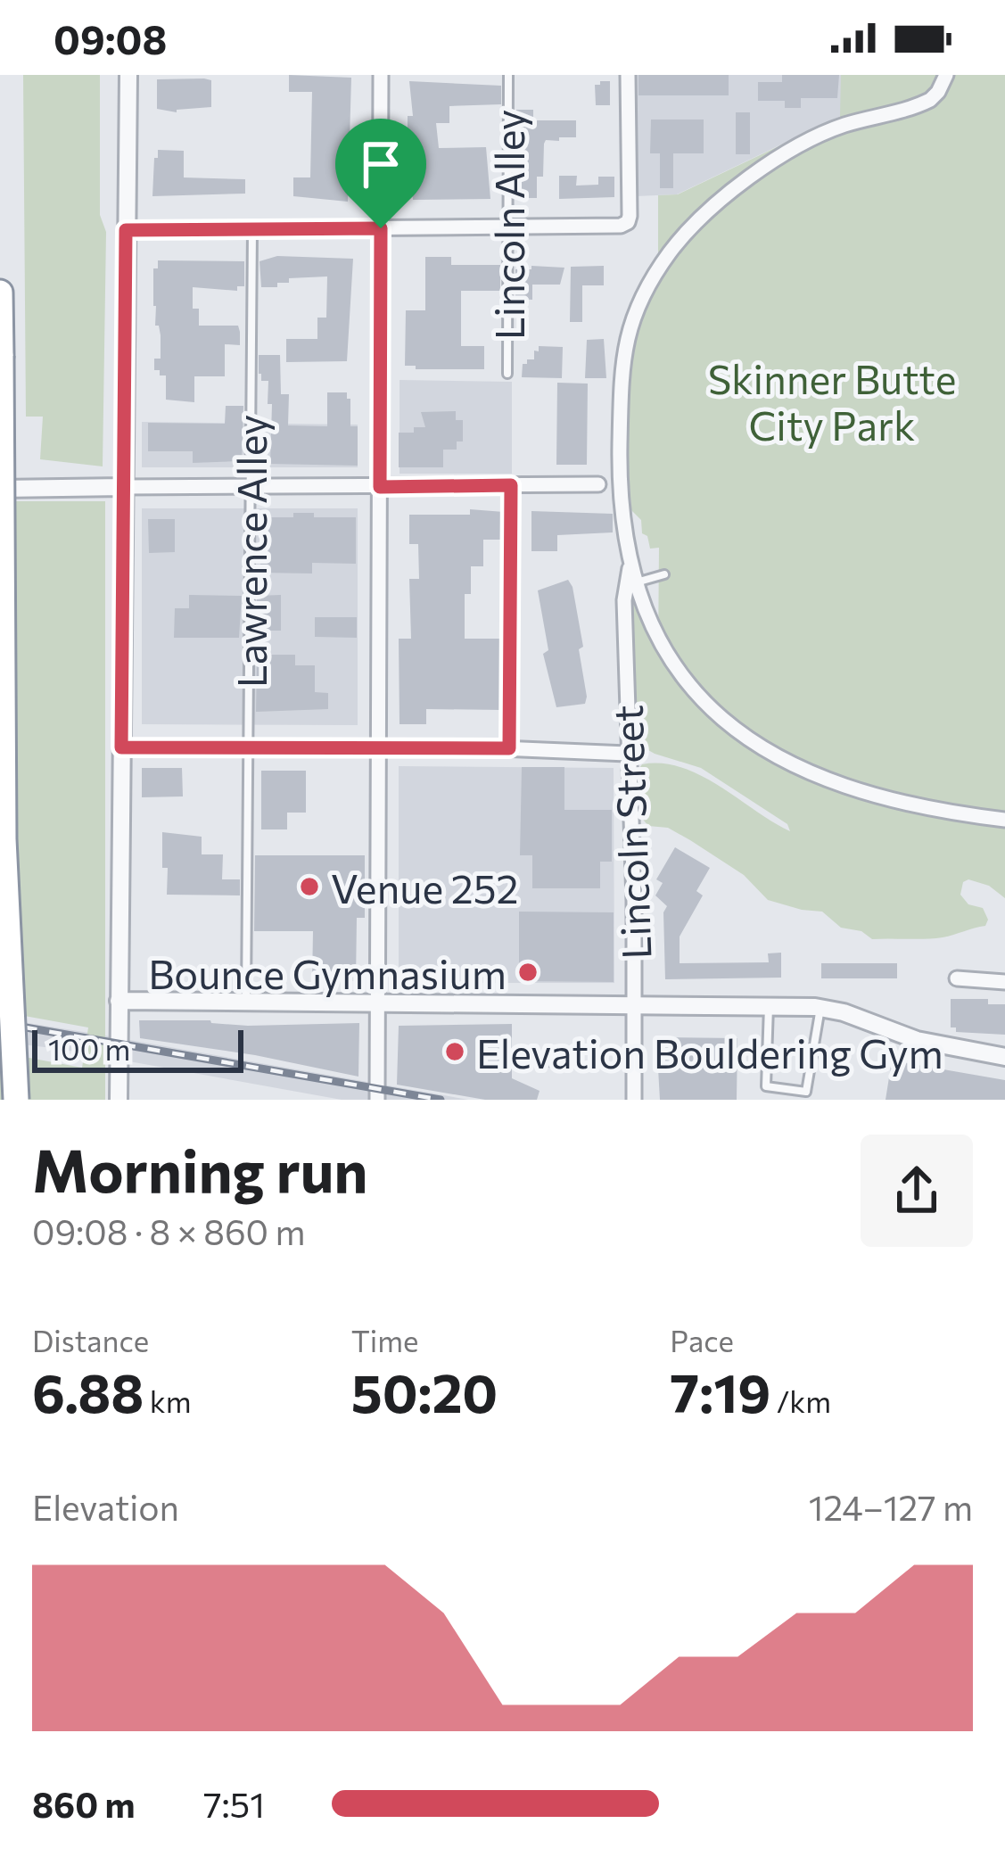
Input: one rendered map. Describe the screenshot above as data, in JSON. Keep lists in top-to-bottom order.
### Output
{
  "streets": {
    "street": ["Lincoln Street"],
    "lane": ["Lincoln Alley", "Lawrence Alley"]
  },
  "parks": ["Skinner Butte City Park"],
  "places": ["Venue 252", "Bounce Gymnasium", "Elevation Bouldering Gym"],
  "scale_bar": "100 m",
  "page": {
    "status": "09:08",
    "scale": "100 m",
    "heading": ["Morning run", "09:08 · 8 × 860 m"],
    "stats": [
      ["Distance", "6.88 km"],
      ["Time", "50:20"],
      ["Pace", "7:19 /km"]
    ],
    "chart": ["Elevation", "124–127 m"],
    "list": [
      {
        "name": "860 m",
        "note": "7:51"
      }
    ]
  }
}
